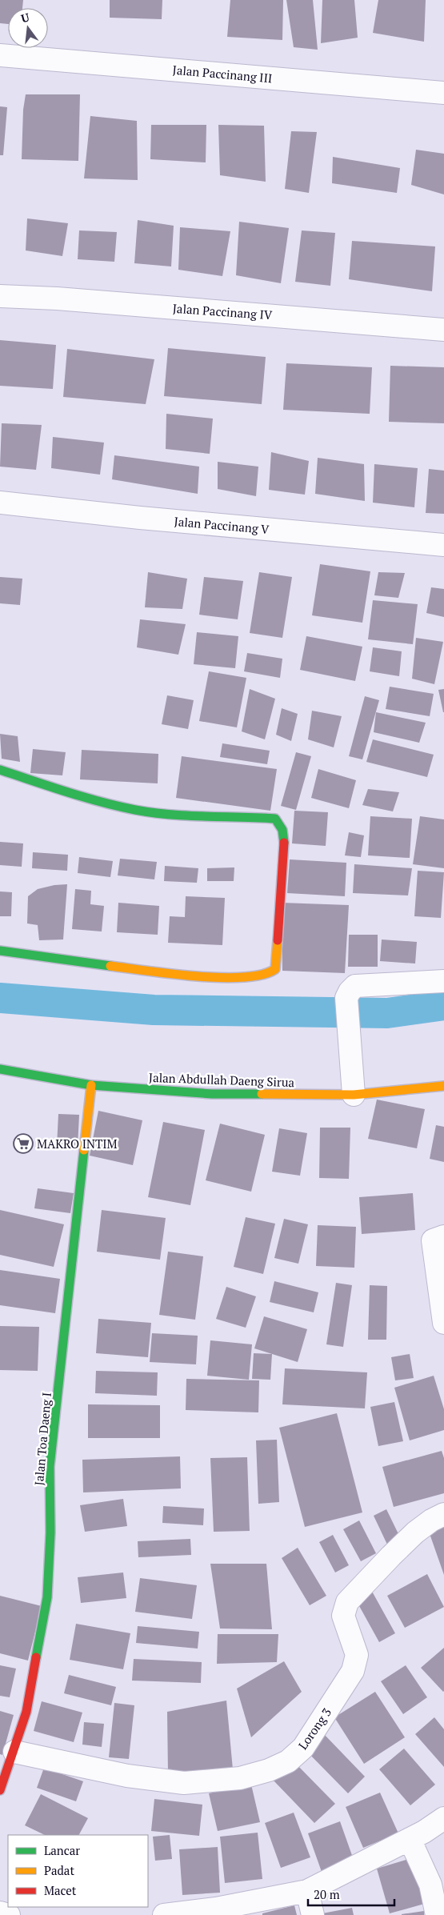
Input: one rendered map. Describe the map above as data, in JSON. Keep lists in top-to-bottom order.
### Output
{
  "streets": {
    "street": [
      "Jalan Paccinang III",
      "Jalan Paccinang IV",
      "Jalan Paccinang V",
      "Jalan Abdullah Daeng Sirua",
      "Jalan Toa Daeng I",
      "Lorong 3"
    ]
  },
  "crossings": [
    ["Jalan Abdullah Daeng Sirua", "Jalan Toa Daeng I"],
    ["Jalan Toa Daeng I", "Lorong 3"]
  ],
  "places": {
    "supermarket": ["MAKRO INTIM"]
  },
  "legend": ["Lancar", "Padat", "Macet"],
  "scale_bar": "20 m",
  "north": "top"
}
